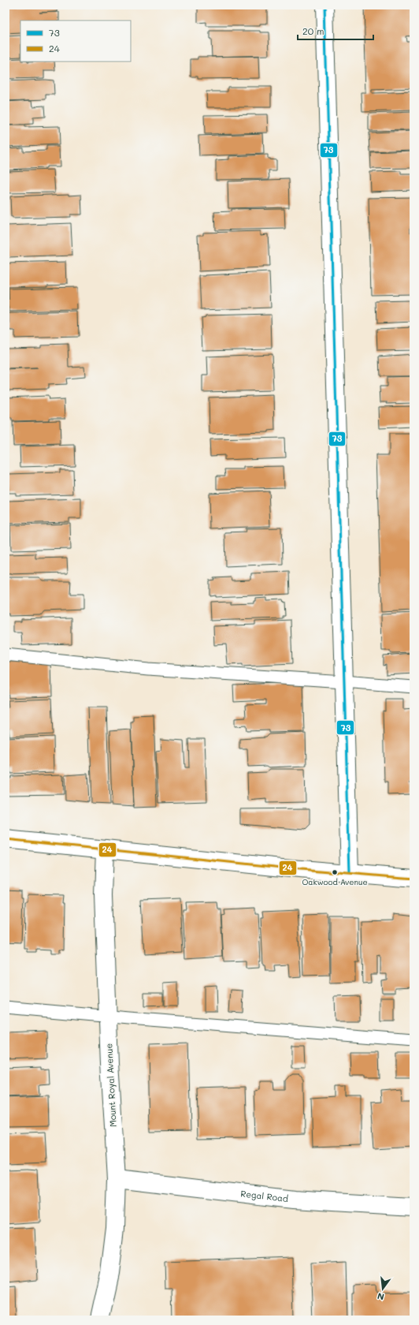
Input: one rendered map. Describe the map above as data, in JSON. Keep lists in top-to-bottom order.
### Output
{
  "streets": {
    "street": ["Mount Royal Avenue", "Regal Road"]
  },
  "crossings": [
    ["Mount Royal Avenue", "Regal Road"]
  ],
  "places": ["Oakwood Avenue"],
  "lines": ["transit line 73", "transit line 24"],
  "legend": ["73", "24"],
  "scale_bar": "20 m",
  "north": "bottom"
}
